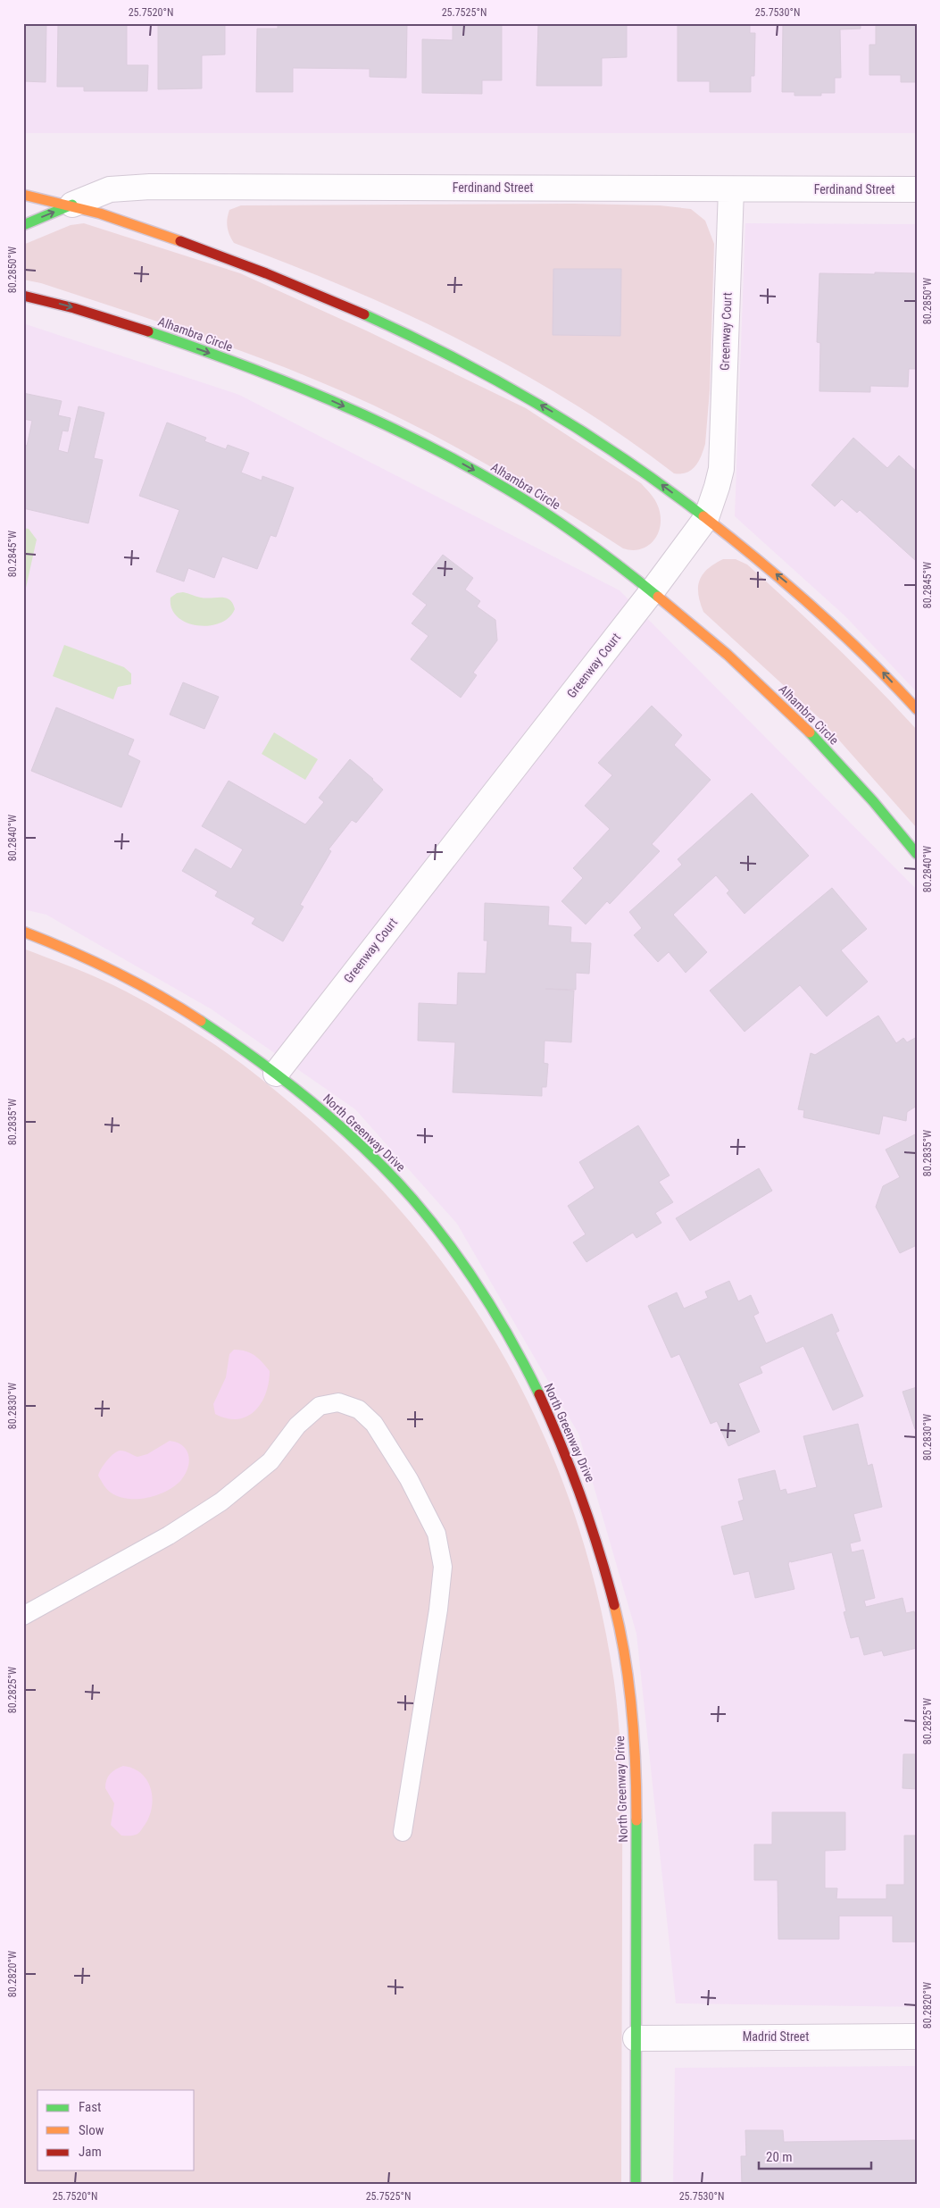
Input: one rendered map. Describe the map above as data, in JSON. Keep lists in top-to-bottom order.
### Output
{
  "streets": {
    "street": [
      "Ferdinand Street",
      "Greenway Court",
      "Alhambra Circle",
      "North Greenway Drive",
      "Madrid Street"
    ]
  },
  "crossings": [
    ["Ferdinand Street", "Greenway Court"],
    ["Greenway Court", "Alhambra Circle"],
    ["Greenway Court", "North Greenway Drive"],
    ["North Greenway Drive", "Madrid Street"]
  ],
  "one_way": ["Alhambra Circle"],
  "legend": ["Fast", "Slow", "Jam"],
  "scale_bar": "20 m",
  "coordinates": [
    "25.7520°N",
    "25.7525°N",
    "25.7530°N",
    "80.2850°W",
    "80.2845°W",
    "80.2840°W",
    "80.2835°W",
    "80.2830°W",
    "80.2825°W",
    "80.2820°W"
  ]
}
